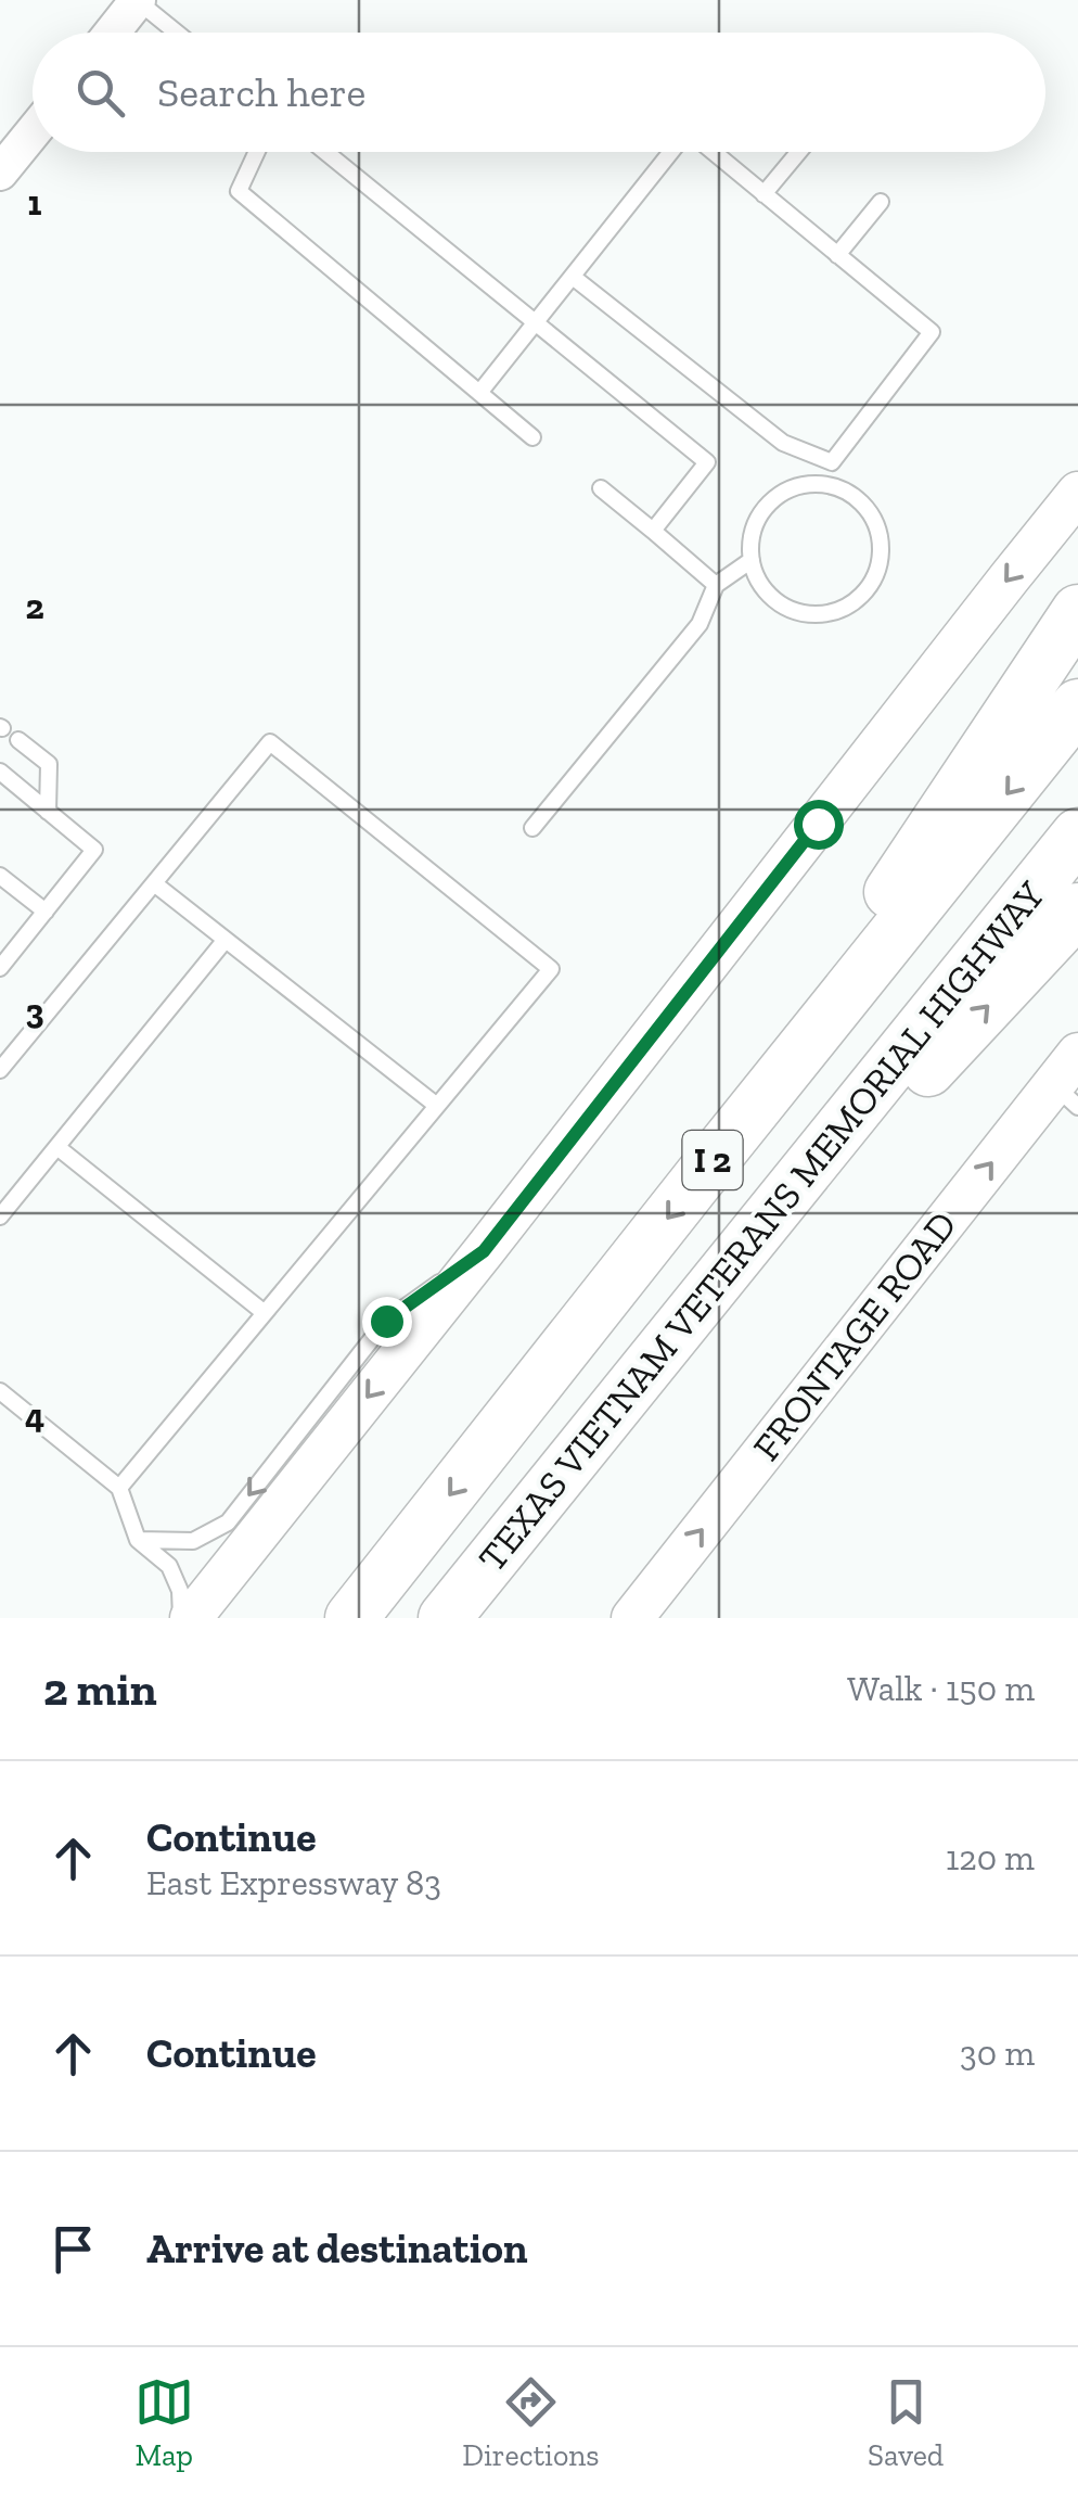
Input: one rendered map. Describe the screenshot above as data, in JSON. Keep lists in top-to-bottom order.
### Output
{
  "streets": {
    "highway": ["I 2", "TEXAS VIETNAM VETERANS MEMORIAL HIGHWAY"],
    "main road": ["FRONTAGE ROAD"]
  },
  "page": {
    "search": "Search here",
    "heading": ["2 min", "Walk · 150 m"],
    "list": [
      ["Continue", "East Expressway 83", "120 m"],
      ["Continue", "30 m"],
      "Arrive at destination"
    ],
    "nav": ["Map", "Directions", "Saved"]
  },
  "grid": {
    "rows": [
      "1",
      "2",
      "3",
      "4"
    ]
  }
}
